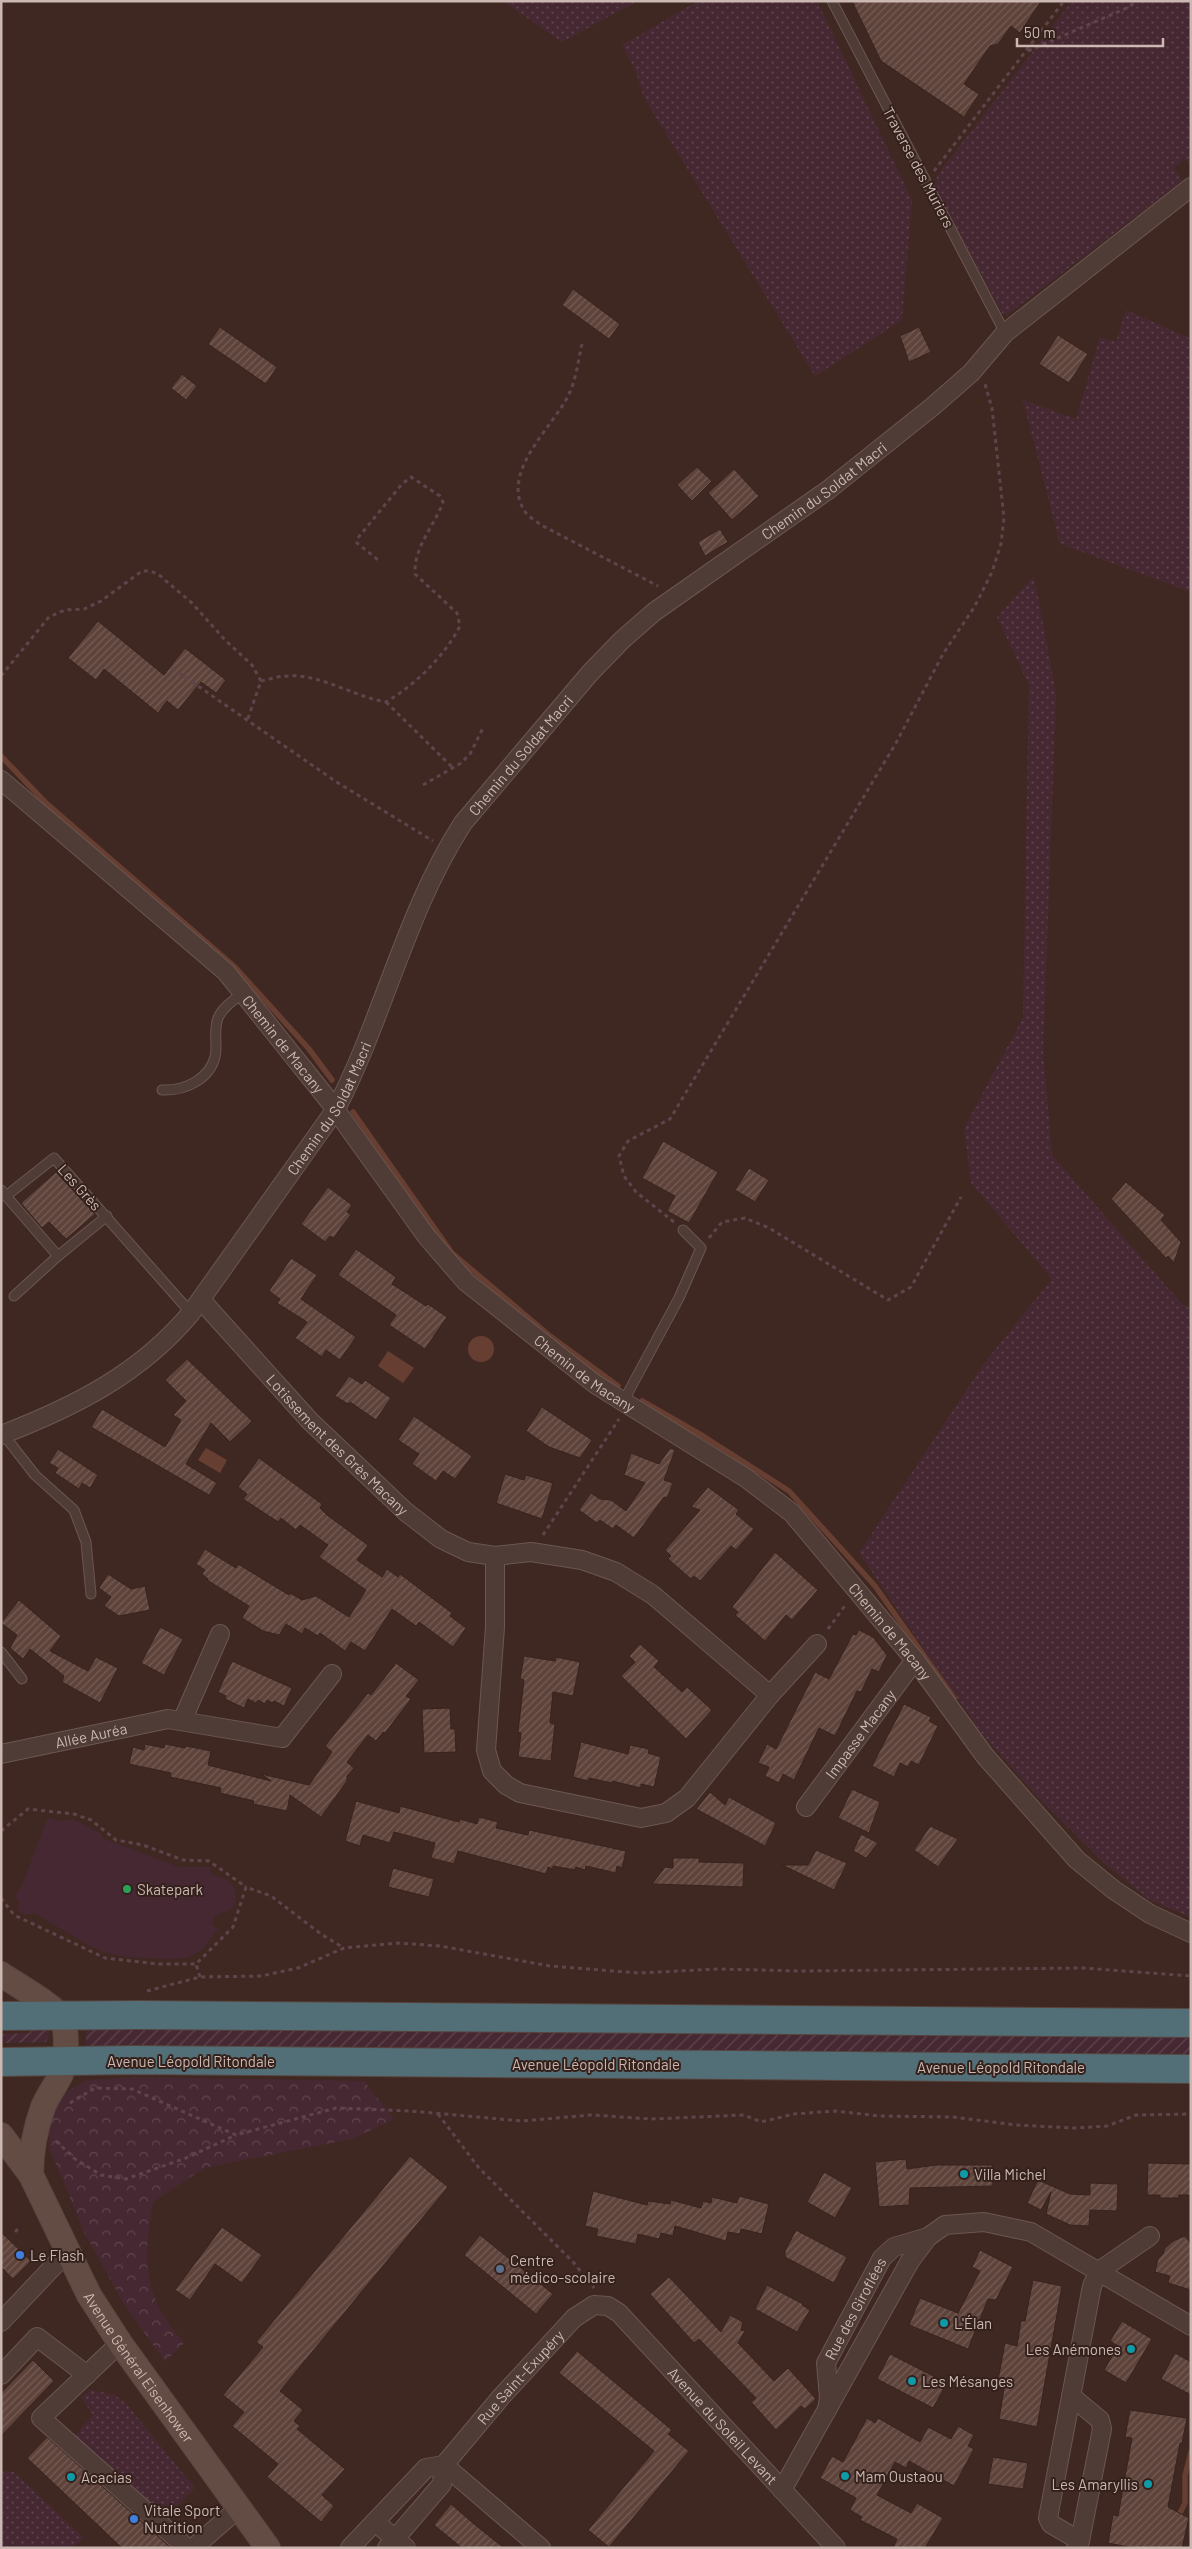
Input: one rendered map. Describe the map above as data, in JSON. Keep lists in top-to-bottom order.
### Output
{
  "streets": {
    "highway": ["Avenue Léopold Ritondale"],
    "street": [
      "Chemin du Soldat Macri",
      "Chemin de Macany",
      "Lotissement des Grès Macany",
      "Impasse Macany",
      "Allée Auréa",
      "Rue des Giroflées",
      "Avenue Général Eisenhower",
      "Rue Saint-Exupéry",
      "Avenue du Soleil Levant"
    ],
    "lane": ["Traverse des Muriers", "Les Grès"]
  },
  "crossings": [
    ["Traverse des Muriers", "Chemin du Soldat Macri"],
    ["Chemin du Soldat Macri", "Chemin de Macany"],
    ["Chemin du Soldat Macri", "Les Grès"],
    ["Chemin du Soldat Macri", "Lotissement des Grès Macany"],
    ["Chemin de Macany", "Impasse Macany"],
    ["Les Grès", "Lotissement des Grès Macany"],
    ["Rue des Giroflées", "Avenue du Soleil Levant"],
    ["Rue Saint-Exupéry", "Avenue du Soleil Levant"]
  ],
  "places": [
    "Skatepark",
    "Villa Michel",
    "Le Flash",
    "Centre médico-scolaire",
    "L'Élan",
    "Les Anémones",
    "Les Mésanges",
    "Mam Oustaou",
    "Acacias",
    "Les Amaryllis",
    "Vitale Sport Nutrition"
  ],
  "scale_bar": "50 m"
}
